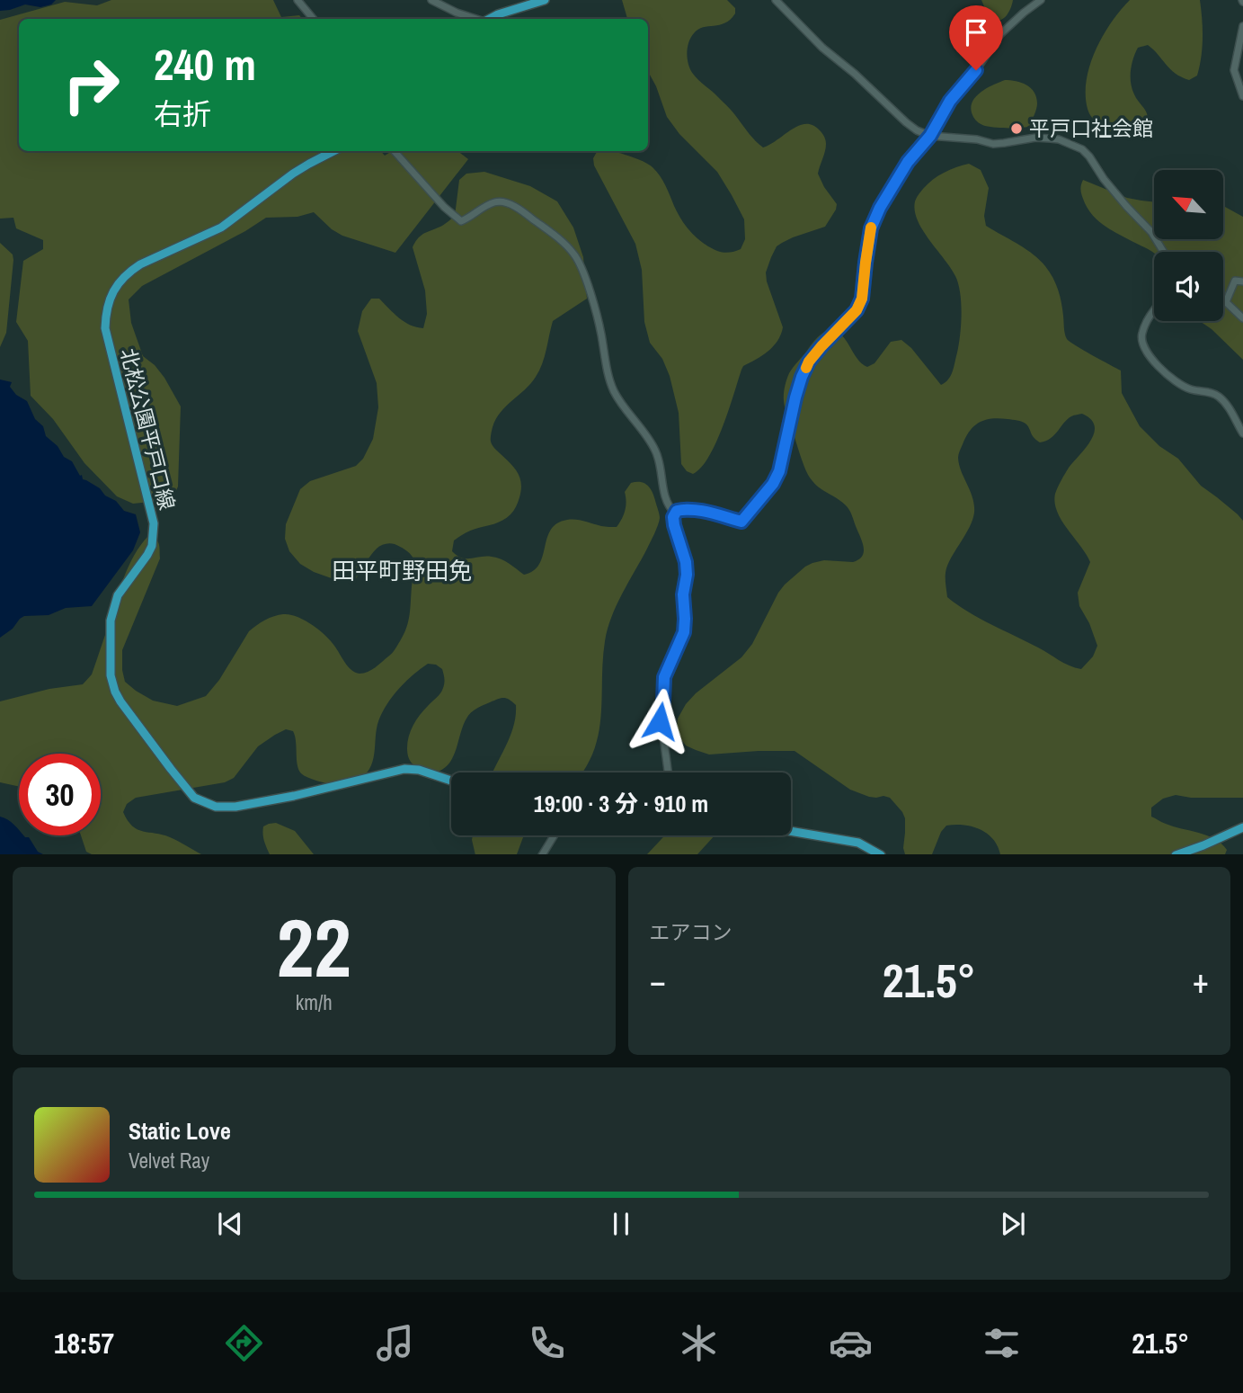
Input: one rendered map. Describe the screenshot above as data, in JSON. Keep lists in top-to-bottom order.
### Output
{
  "streets": {
    "main road": ["北松公園平戸口線"]
  },
  "districts": ["田平町野田免"],
  "places": ["平戸口社会館"],
  "north": "top left",
  "page": {
    "turn": ["240 m", "右折"],
    "limit": "30",
    "trip": "19:00 · 3 分 · 910 m",
    "tile": [
      ["22", "km/h"],
      "エアコン"
    ],
    "heat": ["−", "21.5°", "+"],
    "song": ["Static Love", "Velvet Ray"],
    "tabs": ["18:57", "21.5°"]
  }
}
